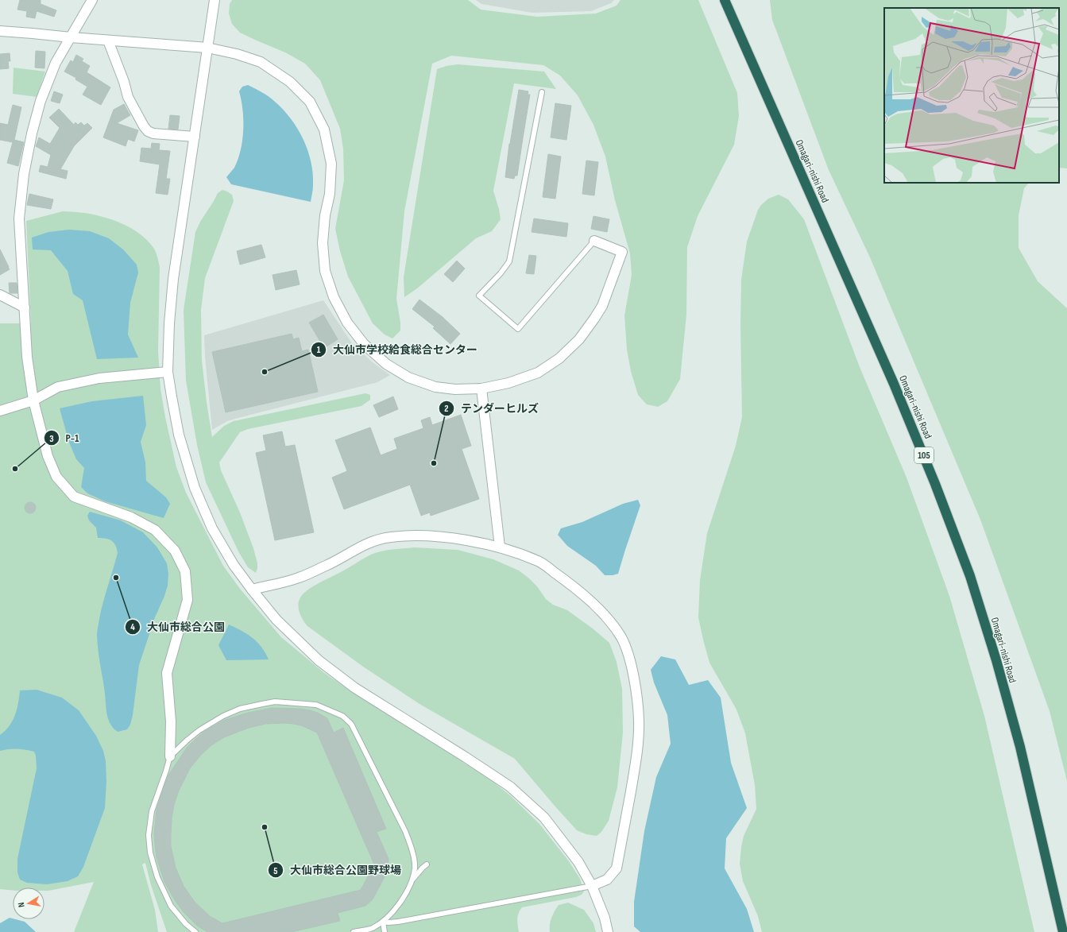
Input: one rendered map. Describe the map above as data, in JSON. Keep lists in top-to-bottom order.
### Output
{
  "streets": {
    "highway": ["Omagari-nishi Road", "105"]
  },
  "places": [
    "大仙市学校給食総合センター",
    "テンダーヒルズ",
    "P-1",
    "大仙市総合公園",
    "大仙市総合公園野球場"
  ],
  "north": "left"
}
